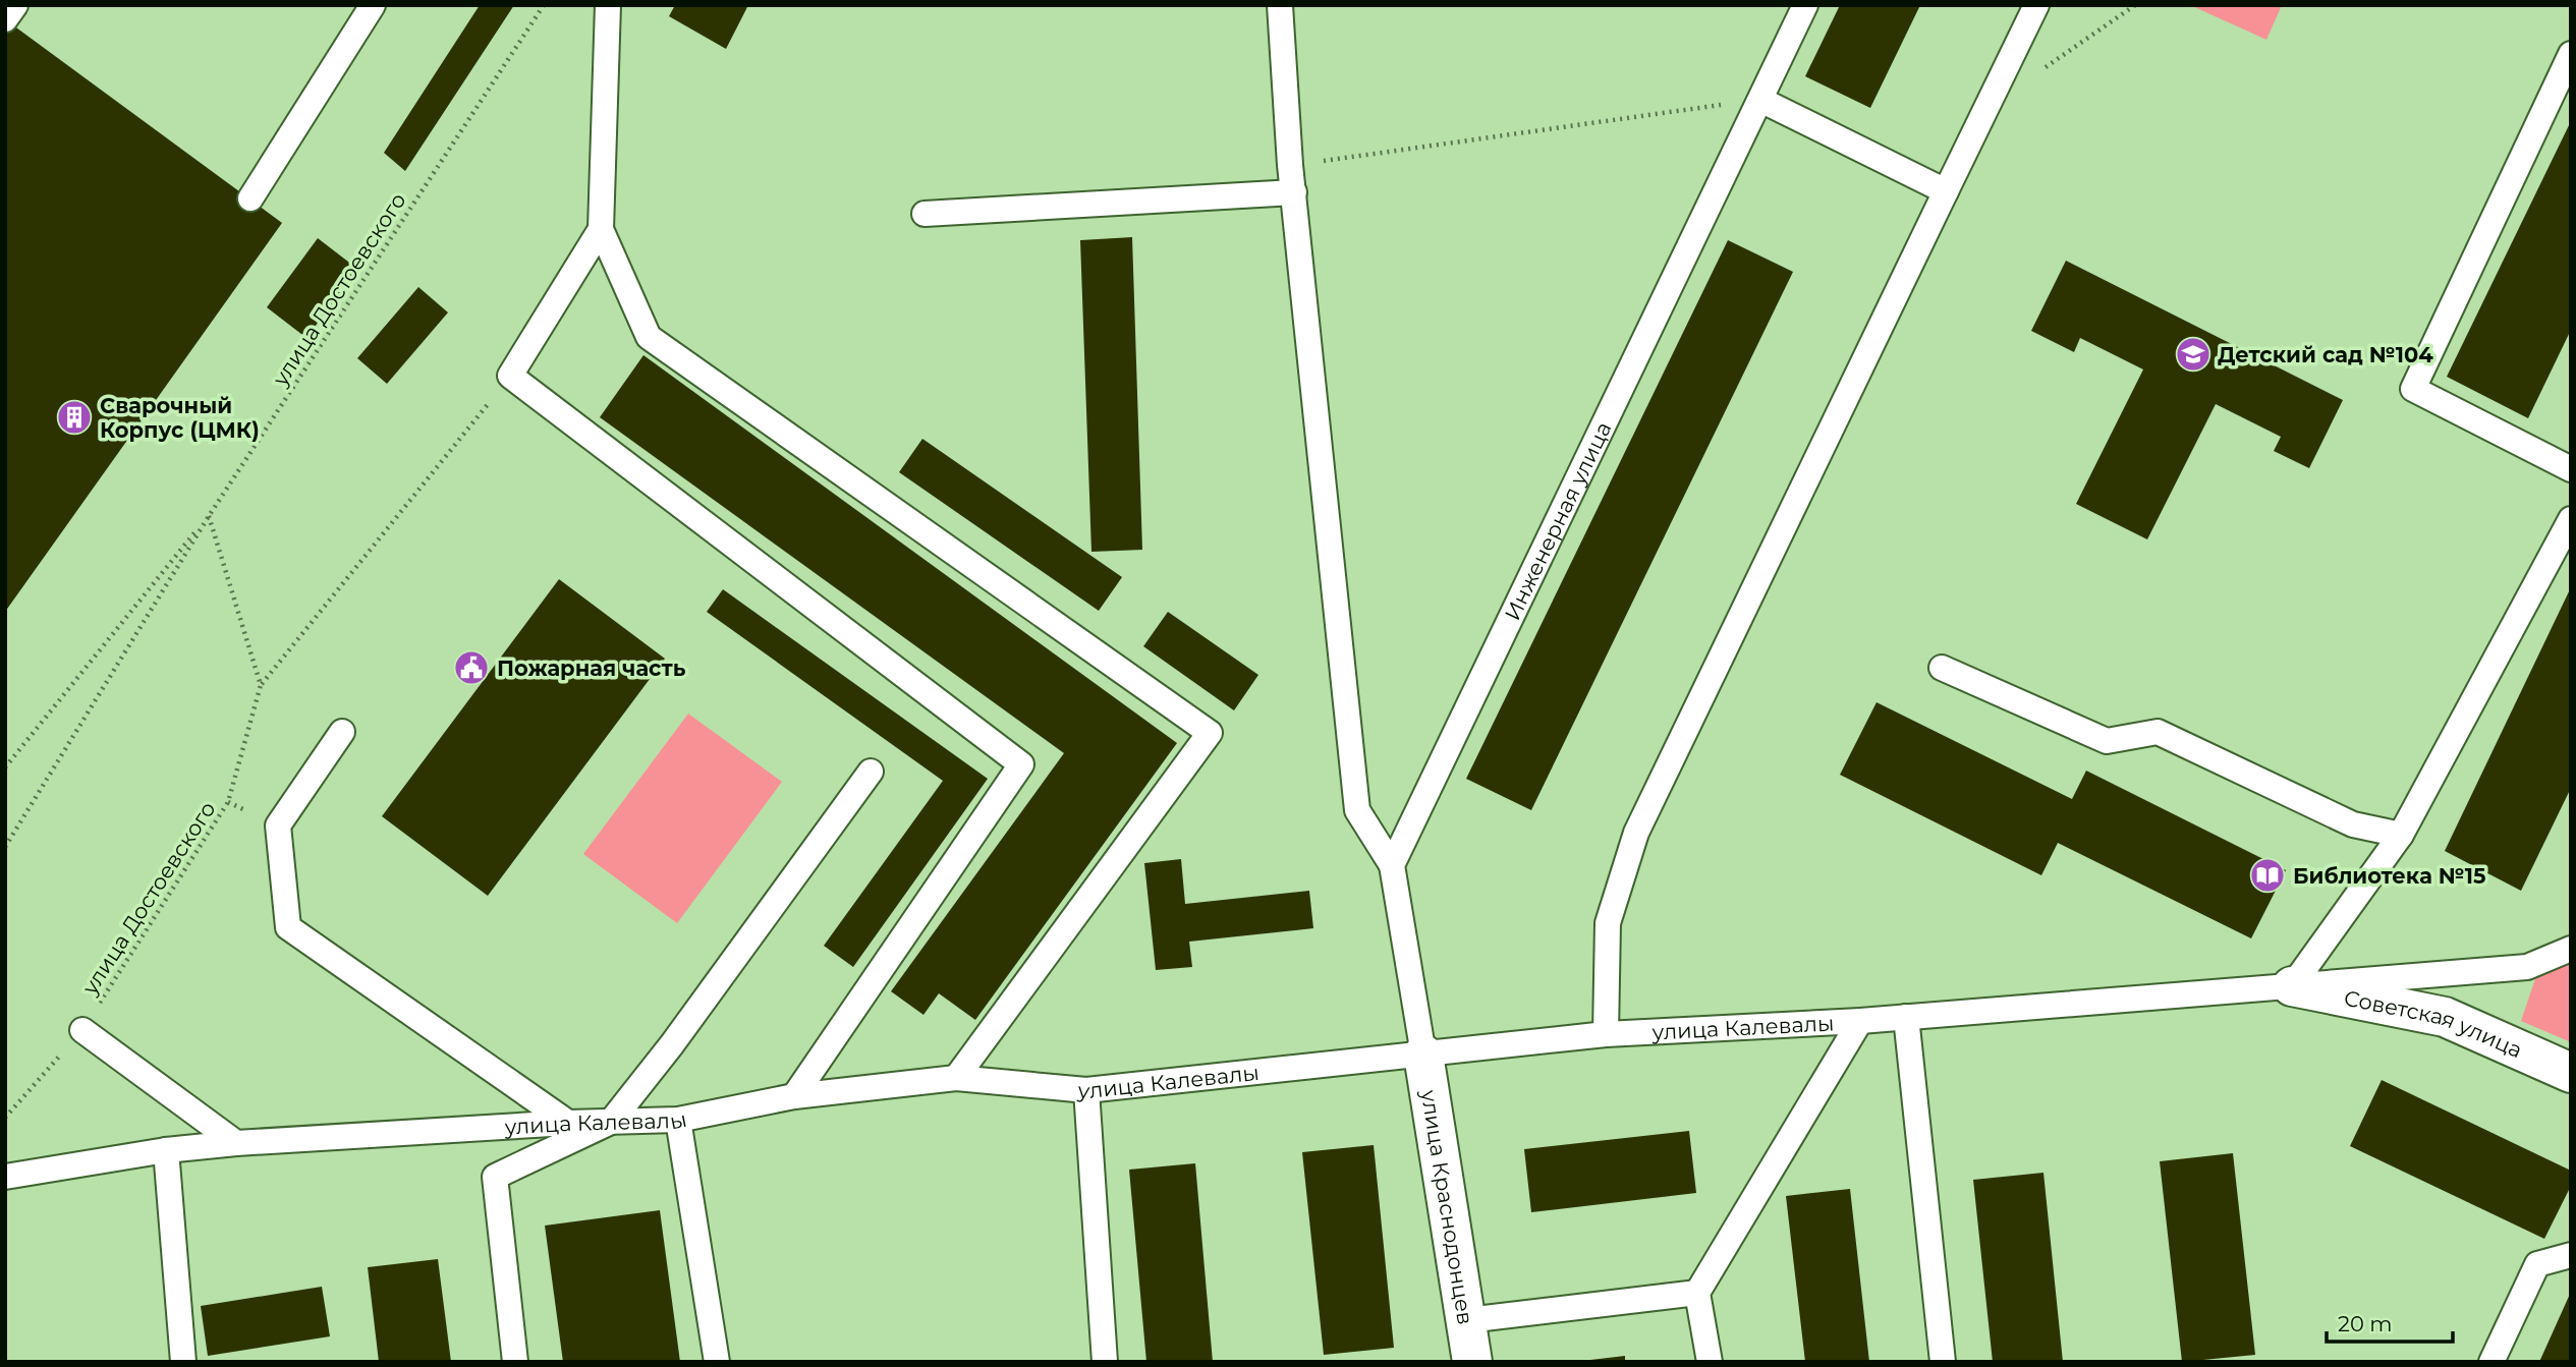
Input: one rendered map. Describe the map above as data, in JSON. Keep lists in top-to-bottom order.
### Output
{
  "streets": {
    "street": ["Советская улица", "улица Краснодонцев"],
    "lane": ["Инженерная улица", "улица Калевалы"],
    "path": ["улица Достоевского"]
  },
  "crossings": [
    ["Советская улица", "улица Калевалы"],
    ["улица Калевалы", "улица Краснодонцев"]
  ],
  "places": {
    "school or university": ["Детский сад №104"],
    "building": ["Сварочный Корпус (ЦМК)"],
    "public building": ["Пожарная часть"],
    "library": ["Библиотека №15"]
  },
  "scale_bar": "20 m"
}
